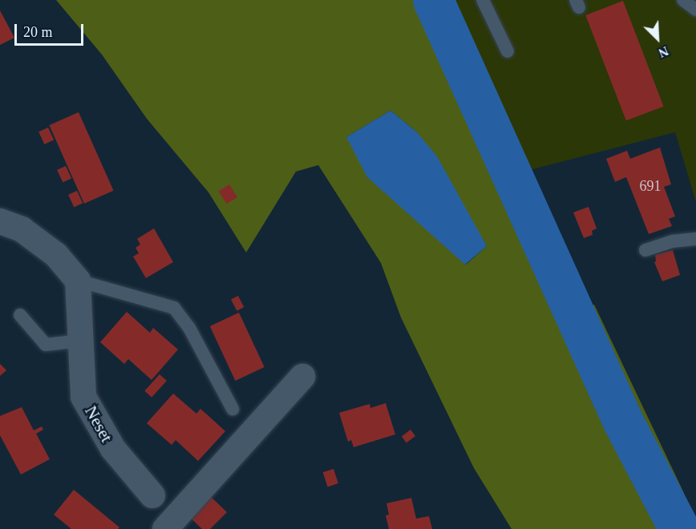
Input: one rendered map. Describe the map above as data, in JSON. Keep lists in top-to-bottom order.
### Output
{
  "streets": {
    "street": ["Neset"]
  },
  "house_numbers": ["691"],
  "scale_bar": "20 m",
  "north": "bottom right"
}
